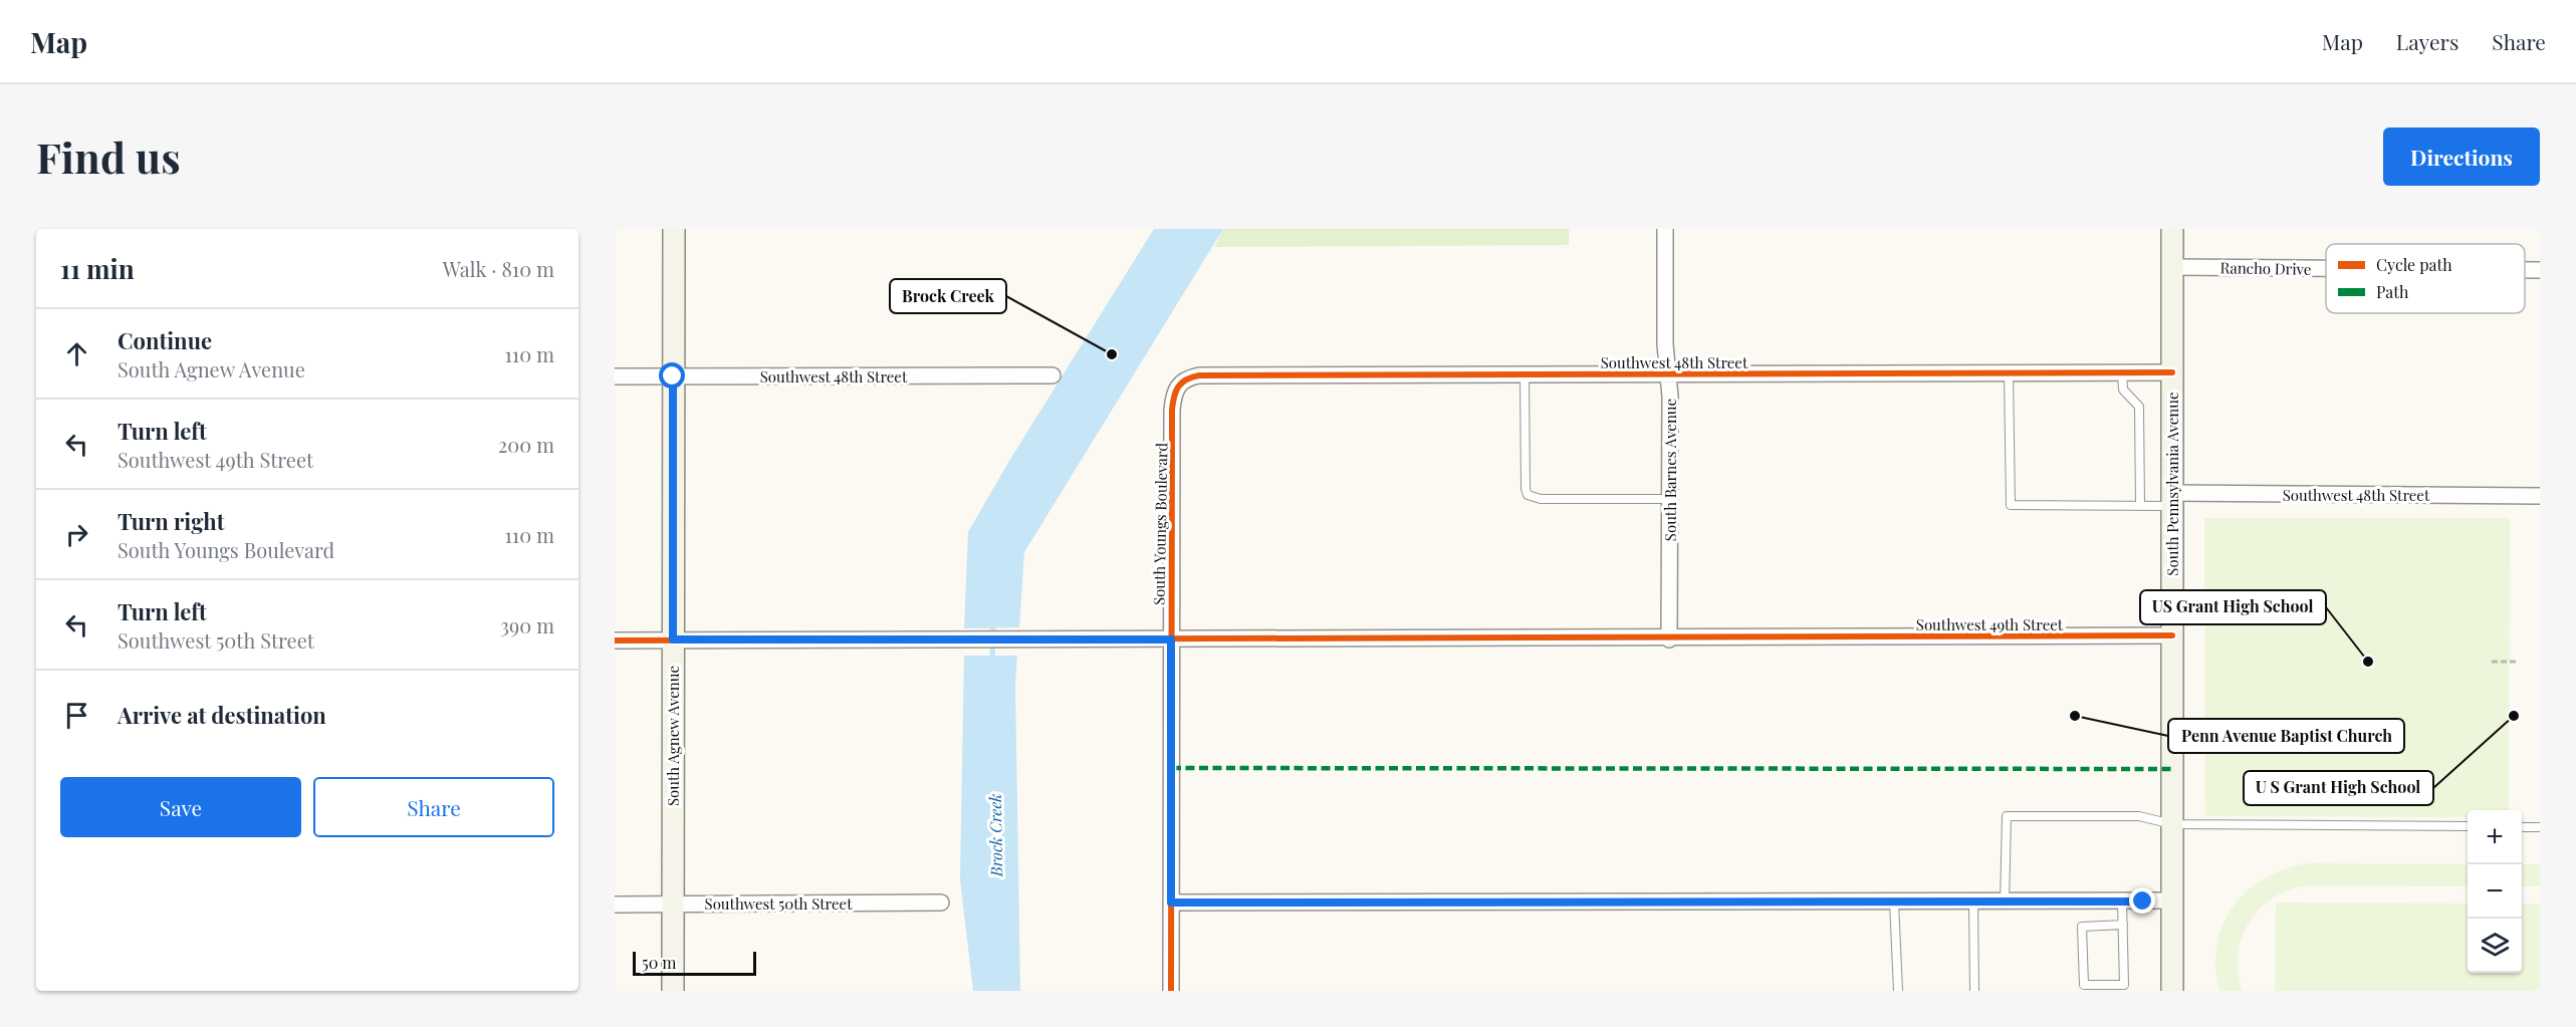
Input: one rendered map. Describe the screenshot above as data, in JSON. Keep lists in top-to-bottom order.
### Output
{
  "streets": {
    "street": [
      "Rancho Drive",
      "Southwest 48th Street",
      "South Barnes Avenue",
      "South Pennsylvania Avenue",
      "South Youngs Boulevard",
      "Southwest 49th Street",
      "South Agnew Avenue",
      "Southwest 50th Street"
    ]
  },
  "crossings": [
    ["Rancho Drive", "South Pennsylvania Avenue"],
    ["Southwest 48th Street", "South Barnes Avenue"],
    ["Southwest 48th Street", "South Pennsylvania Avenue"],
    ["Southwest 48th Street", "South Youngs Boulevard"],
    ["Southwest 48th Street", "South Agnew Avenue"],
    ["South Barnes Avenue", "Southwest 49th Street"],
    ["South Pennsylvania Avenue", "Southwest 49th Street"],
    ["South Youngs Boulevard", "Southwest 49th Street"],
    ["Southwest 49th Street", "South Agnew Avenue"],
    ["South Agnew Avenue", "Southwest 50th Street"]
  ],
  "water": ["Brock Creek"],
  "places": [
    "Brock Creek",
    "US Grant High School",
    "Penn Avenue Baptist Church",
    "U S Grant High School"
  ],
  "legend": ["Cycle path", "Path"],
  "scale_bar": "50 m",
  "page": {
    "header": "Map",
    "nav": ["Map", "Layers", "Share"],
    "buttons": [
      "Directions",
      ["Save", "Share"]
    ],
    "title": "Find us",
    "heading": ["11 min", "Walk · 810 m"],
    "list": [
      ["Continue", "South Agnew Avenue", "110 m"],
      ["Turn left", "Southwest 49th Street", "200 m"],
      ["Turn right", "South Youngs Boulevard", "110 m"],
      ["Turn left", "Southwest 50th Street", "390 m"],
      "Arrive at destination"
    ],
    "map_buttons": ["+", "−"],
    "scale": "50 m"
  }
}
